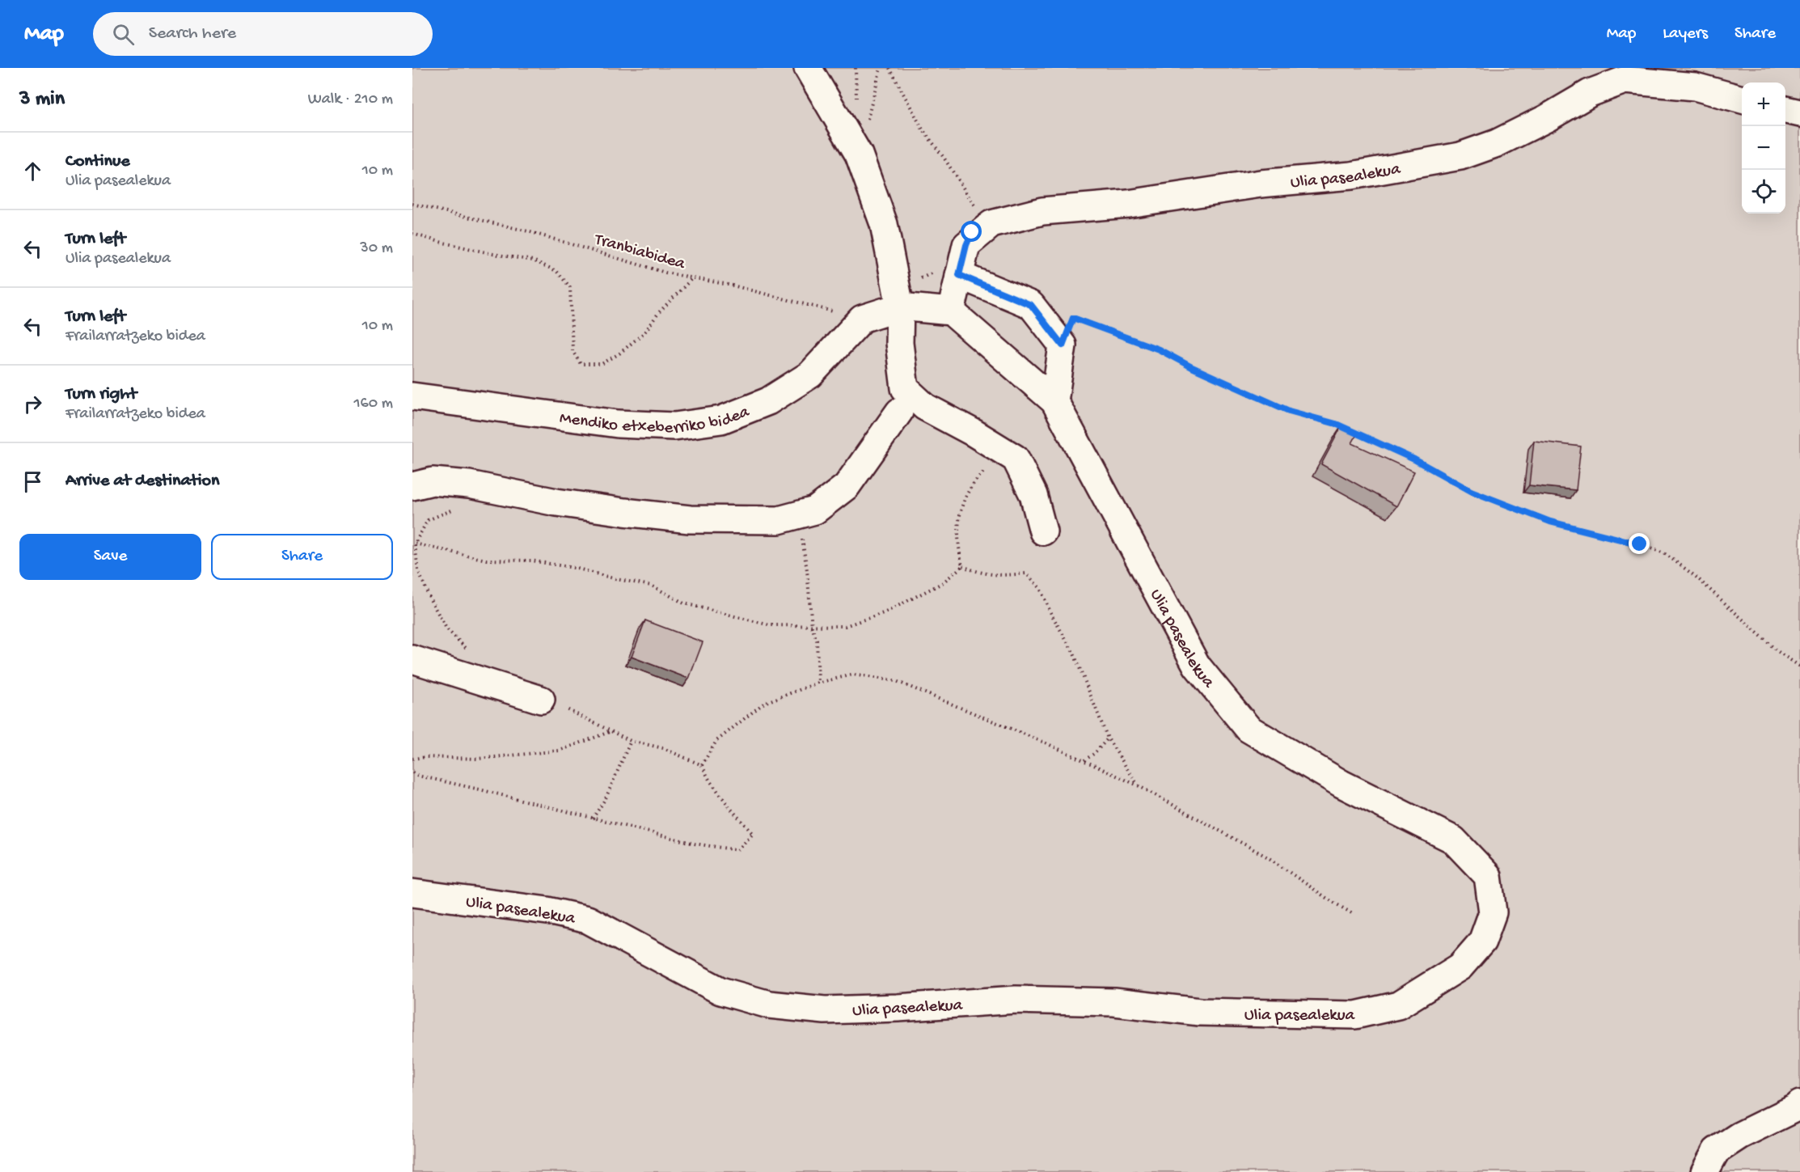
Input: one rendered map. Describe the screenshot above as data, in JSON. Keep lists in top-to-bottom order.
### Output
{
  "streets": {
    "street": ["Ulia pasealekua", "Mendiko etxeberriko bidea"],
    "path": ["Tranbiabidea"]
  },
  "crossings": [
    ["Tranbiabidea", "Mendiko etxeberriko bidea"]
  ],
  "page": {
    "header": "Map",
    "search": "Search here",
    "nav": ["Map", "Layers", "Share"],
    "heading": ["3 min", "Walk · 210 m"],
    "map_buttons": ["+", "−"],
    "list": [
      ["Continue", "Ulia pasealekua", "10 m"],
      ["Turn left", "Ulia pasealekua", "30 m"],
      ["Turn left", "Frailarratzeko bidea", "10 m"],
      ["Turn right", "Frailarratzeko bidea", "160 m"],
      "Arrive at destination"
    ],
    "buttons": ["Save", "Share"]
  }
}
